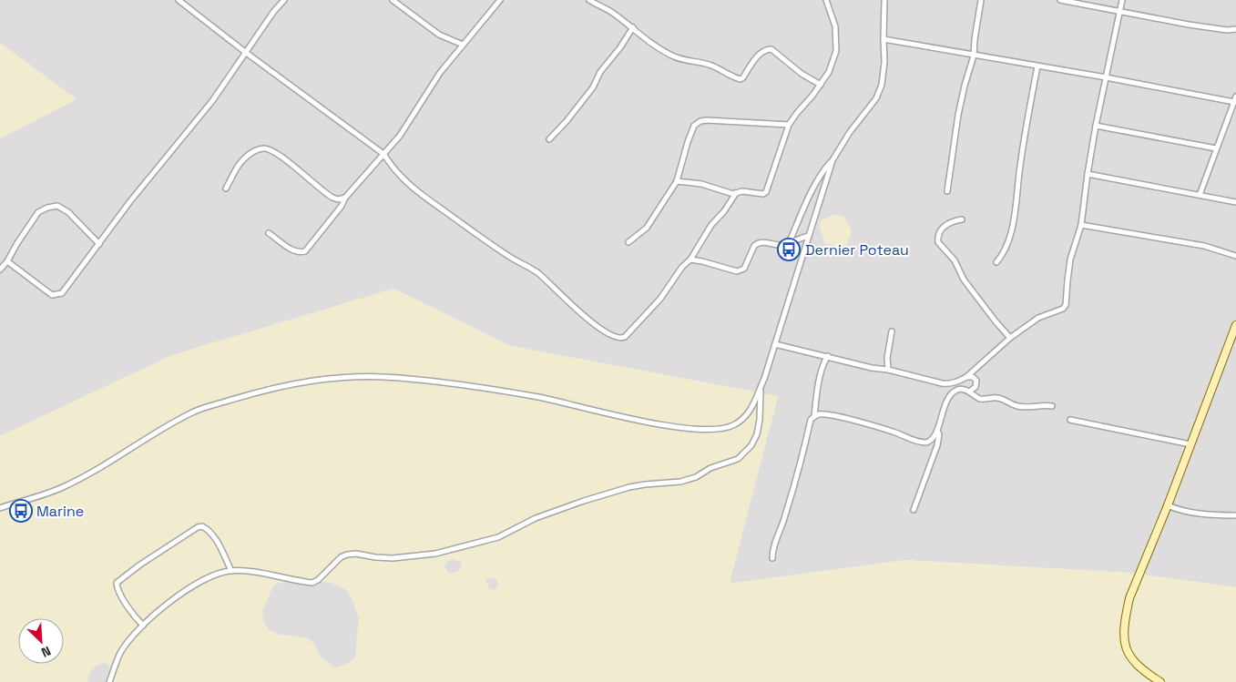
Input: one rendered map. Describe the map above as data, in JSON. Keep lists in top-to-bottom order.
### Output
{
  "places": {
    "bus stop": ["Dernier Poteau", "Marine"]
  },
  "north": "bottom right"
}
